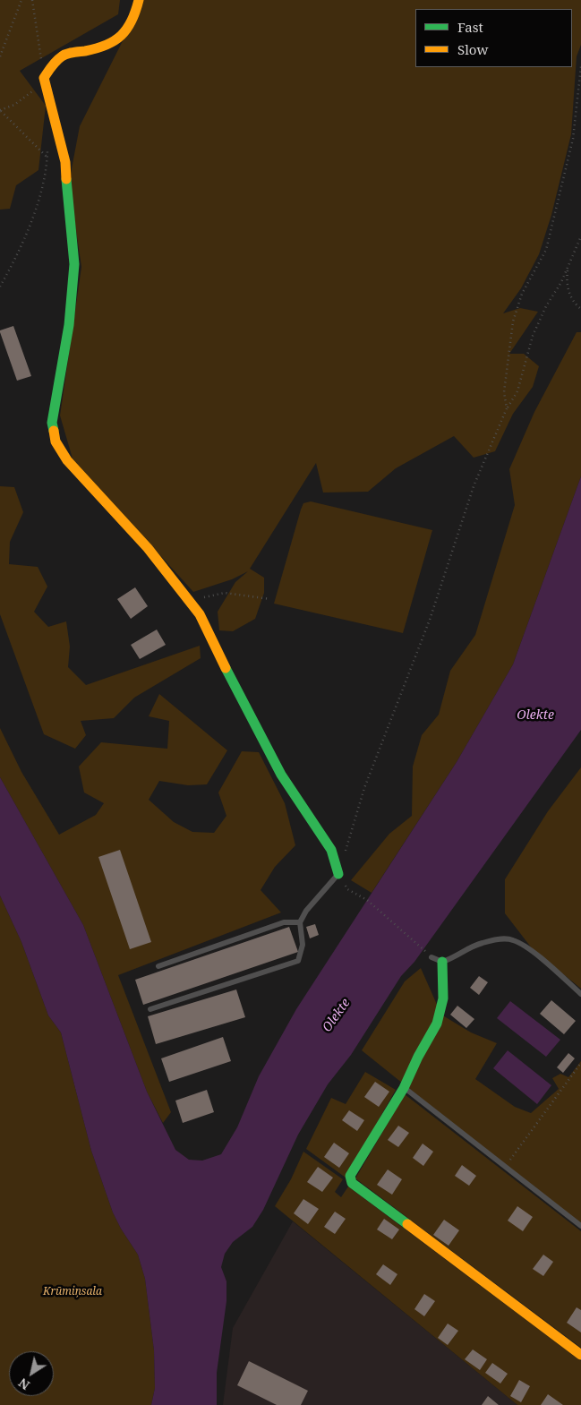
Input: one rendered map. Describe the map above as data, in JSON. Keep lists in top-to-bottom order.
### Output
{
  "water": ["Olekte"],
  "parks": ["Krūmiņsala"],
  "legend": ["Fast", "Slow"],
  "north": "bottom left"
}
